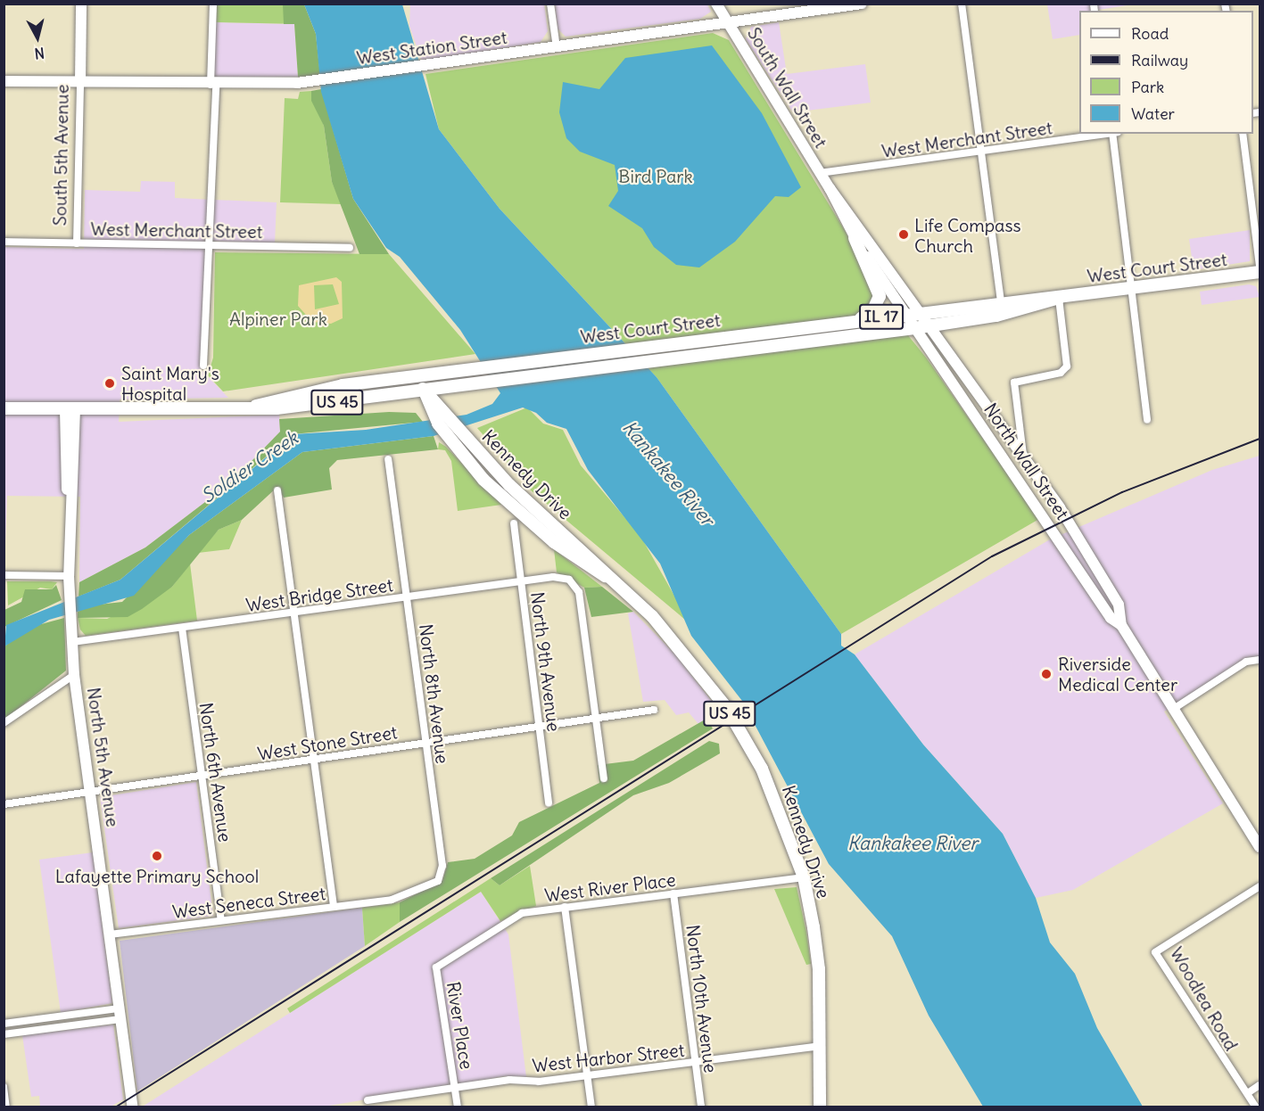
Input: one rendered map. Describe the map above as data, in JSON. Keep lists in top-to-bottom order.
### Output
{
  "streets": {
    "main road": [
      "West Station Street",
      "South Wall Street",
      "South 5th Avenue",
      "West Court Street",
      "IL 17",
      "US 45",
      "North Wall Street",
      "Kennedy Drive",
      "North 5th Avenue"
    ],
    "street": [
      "West Merchant Street",
      "West Bridge Street",
      "North 9th Avenue",
      "North 8th Avenue",
      "West Stone Street",
      "North 6th Avenue",
      "West River Place",
      "West Seneca Street",
      "North 10th Avenue",
      "Woodlea Road",
      "River Place",
      "West Harbor Street"
    ]
  },
  "crossings": [
    ["West Station Street", "South Wall Street"],
    ["West Station Street", "South 5th Avenue"],
    ["South Wall Street", "West Merchant Street"],
    ["South Wall Street", "West Court Street"],
    ["South Wall Street", "North Wall Street"],
    ["West Merchant Street", "South 5th Avenue"],
    ["West Court Street", "North Wall Street"],
    ["West Court Street", "Kennedy Drive"],
    ["West Court Street", "North 5th Avenue"],
    ["Kennedy Drive", "West River Place"],
    ["Kennedy Drive", "West Harbor Street"],
    ["West Bridge Street", "North 9th Avenue"],
    ["West Bridge Street", "North 8th Avenue"],
    ["West Bridge Street", "West Stone Street"],
    ["West Bridge Street", "North 5th Avenue"],
    ["West Bridge Street", "North 6th Avenue"],
    ["North 9th Avenue", "West Stone Street"],
    ["North 8th Avenue", "West Stone Street"],
    ["North 8th Avenue", "West Seneca Street"],
    ["West Stone Street", "North 5th Avenue"],
    ["West Stone Street", "North 6th Avenue"],
    ["North 5th Avenue", "West Seneca Street"],
    ["North 6th Avenue", "West Seneca Street"],
    ["West River Place", "North 10th Avenue"],
    ["West River Place", "River Place"],
    ["North 10th Avenue", "West Harbor Street"],
    ["River Place", "West Harbor Street"]
  ],
  "water": ["Soldier Creek", "Kankakee River"],
  "parks": ["Bird Park", "Alpiner Park"],
  "places": [
    "Life Compass Church",
    "Saint Mary's Hospital",
    "Riverside Medical Center",
    "Lafayette Primary School"
  ],
  "legend": [
    "Road",
    "Railway",
    "Park",
    "Water"
  ],
  "north": "bottom"
}
